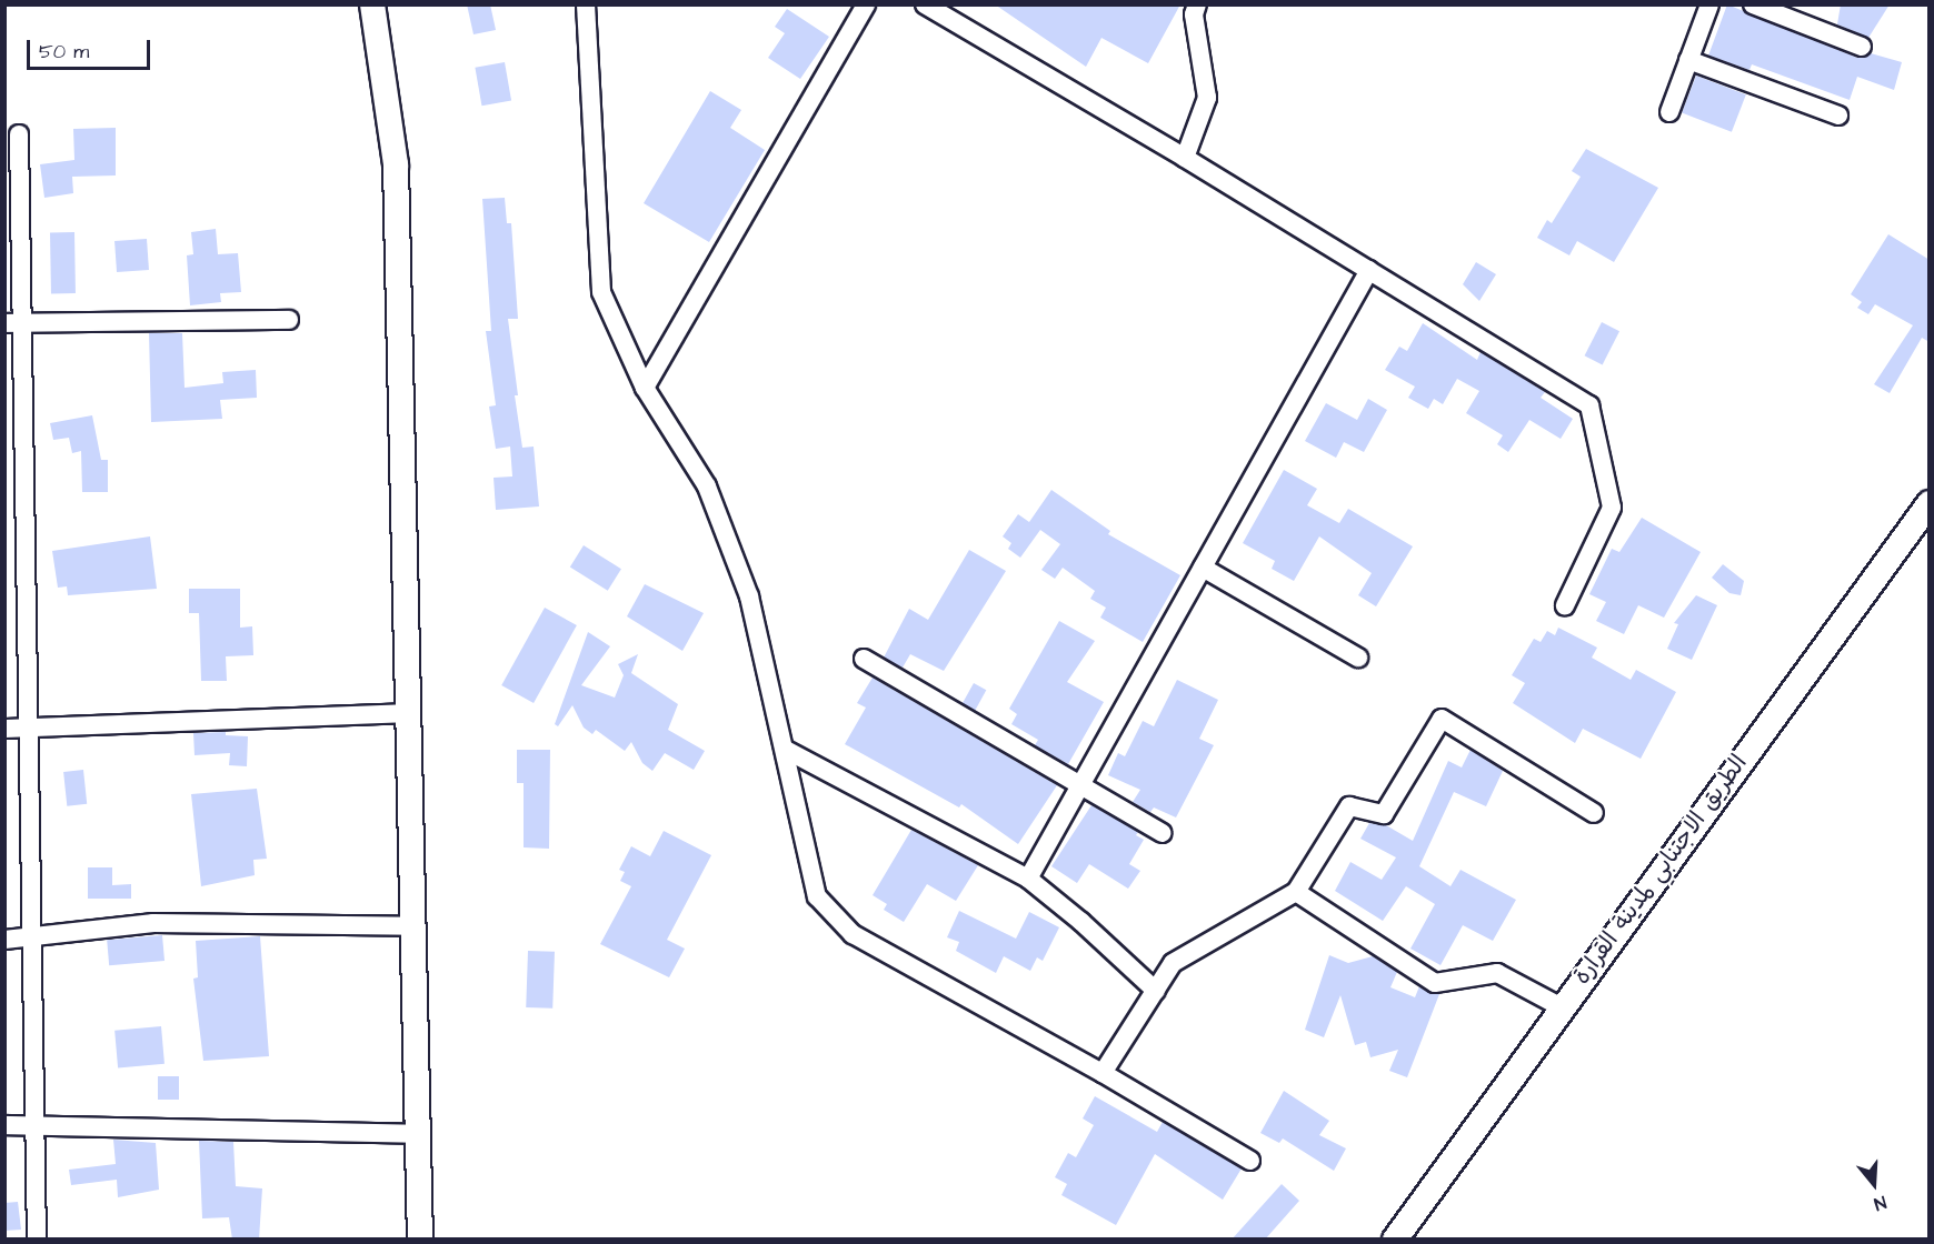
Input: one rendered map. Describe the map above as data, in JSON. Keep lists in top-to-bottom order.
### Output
{
  "streets": {
    "main road": ["الطريق الاجتنابي لمدينة القرارة"]
  },
  "scale_bar": "50 m",
  "north": "bottom"
}
